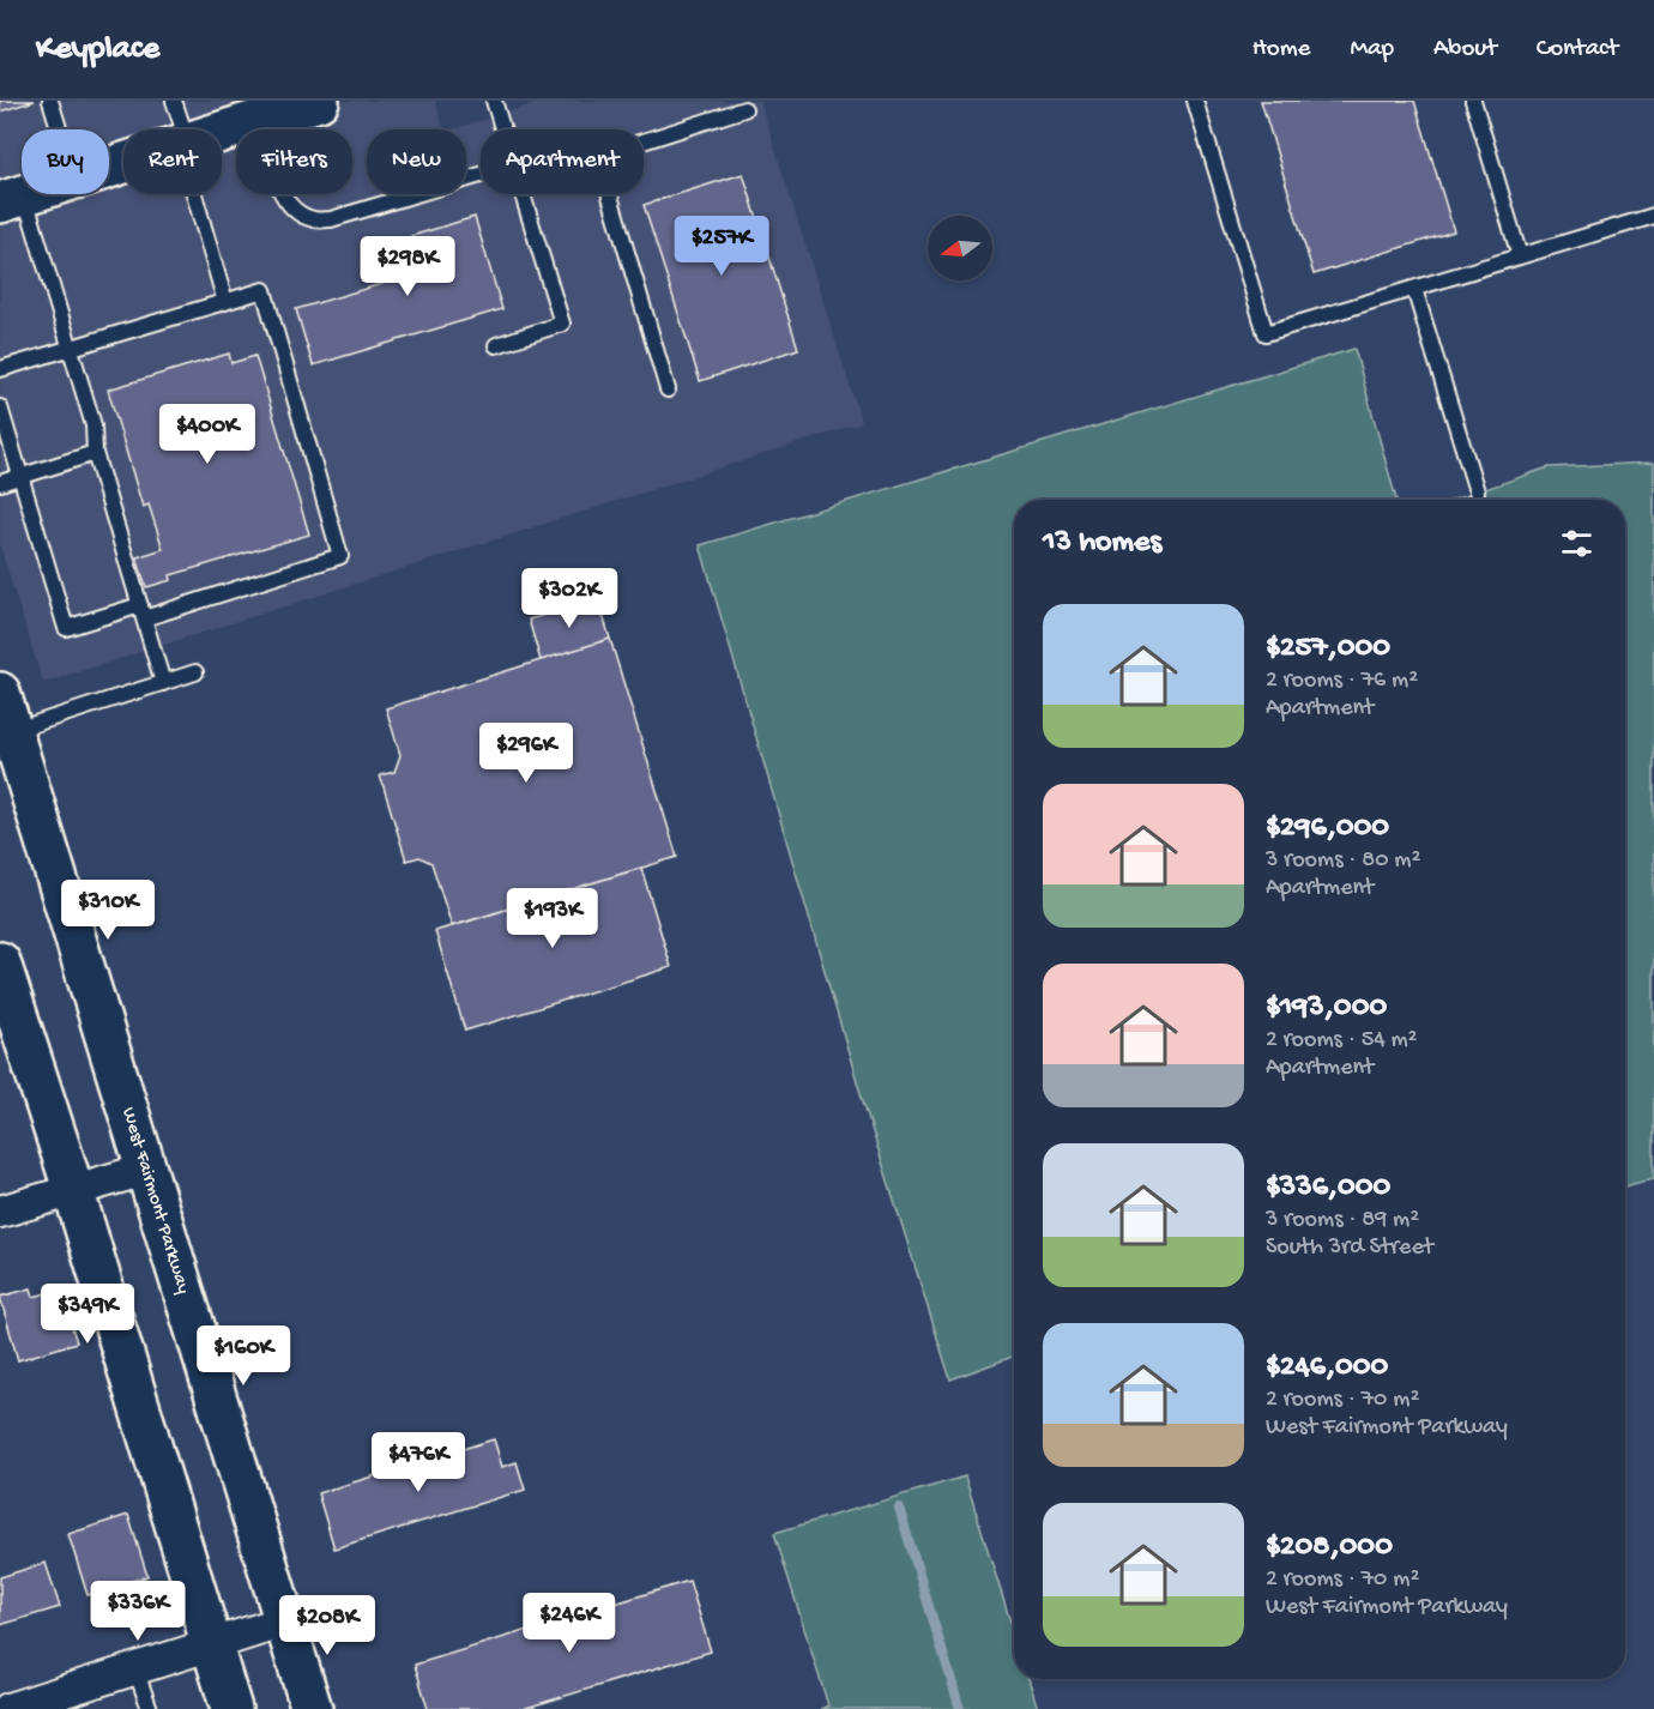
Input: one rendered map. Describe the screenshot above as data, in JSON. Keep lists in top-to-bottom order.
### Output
{
  "streets": {
    "main road": ["West Fairmont Parkway"]
  },
  "north": "left",
  "page": {
    "header": "Keyplace",
    "nav": [
      "Home",
      "Map",
      "About",
      "Contact"
    ],
    "chip": [
      "Buy",
      "Rent",
      "Filters",
      "New",
      "Apartment"
    ],
    "price": [
      "$257K",
      "$298K",
      "$400K",
      "$302K",
      "$296K",
      "$310K",
      "$193K",
      "$349K",
      "$160K",
      "$476K",
      "$336K",
      "$246K",
      "$208K"
    ],
    "heading": "13 homes",
    "list": [
      {
        "name": "$257,000",
        "note": "2 rooms · 76 m² · Apartment"
      },
      {
        "name": "$296,000",
        "note": "3 rooms · 80 m² · Apartment"
      },
      {
        "name": "$193,000",
        "note": "2 rooms · 54 m² · Apartment"
      },
      {
        "name": "$336,000",
        "note": "3 rooms · 89 m² · South 3rd Street"
      },
      {
        "name": "$246,000",
        "note": "2 rooms · 70 m² · West Fairmont Parkway"
      },
      {
        "name": "$208,000",
        "note": "2 rooms · 70 m² · West Fairmont Parkway"
      }
    ]
  }
}
